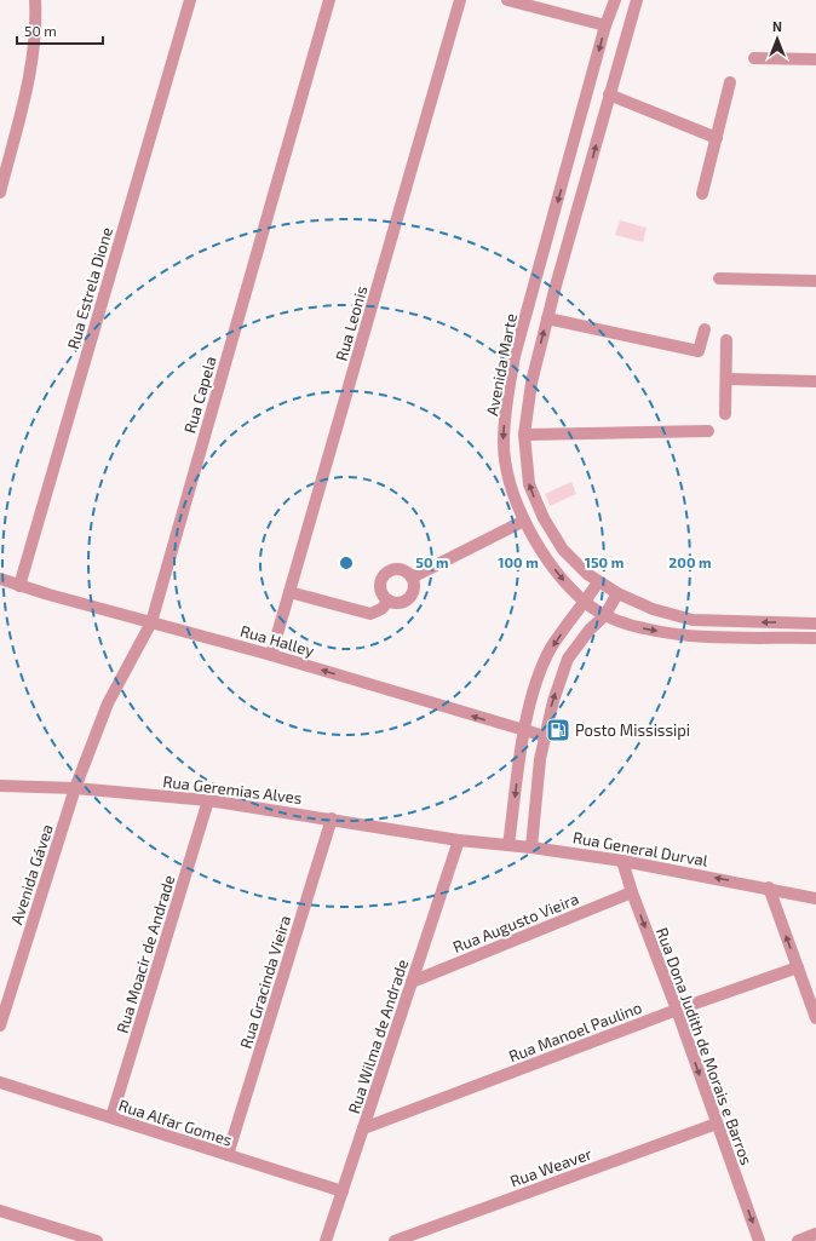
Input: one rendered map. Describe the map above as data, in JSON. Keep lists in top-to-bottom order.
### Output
{
  "streets": {
    "street": [
      "Rua Estrela Dione",
      "Rua Leonis",
      "Avenida Marte",
      "Rua Capela",
      "Rua Halley",
      "Rua Geremias Alves",
      "Rua General Durval",
      "Avenida Gávea",
      "Rua Augusto Vieira",
      "Rua Moacir de Andrade",
      "Rua Gracinda Vieira",
      "Rua Manoel Paulino",
      "Rua Wilma de Andrade",
      "Rua Dona Judith de Morais e Barros",
      "Rua Alfar Gomes",
      "Rua Weaver"
    ]
  },
  "crossings": [
    ["Rua Estrela Dione", "Rua Halley"],
    ["Rua Leonis", "Rua Halley"],
    ["Rua Capela", "Rua Halley"],
    ["Rua Capela", "Rua Geremias Alves"],
    ["Rua Capela", "Avenida Gávea"],
    ["Rua Geremias Alves", "Rua General Durval"],
    ["Rua Geremias Alves", "Avenida Gávea"],
    ["Rua Geremias Alves", "Rua Moacir de Andrade"],
    ["Rua Geremias Alves", "Rua Gracinda Vieira"],
    ["Rua Geremias Alves", "Rua Wilma de Andrade"],
    ["Rua General Durval", "Rua Wilma de Andrade"],
    ["Rua General Durval", "Rua Dona Judith de Morais e Barros"],
    ["Rua Augusto Vieira", "Rua Wilma de Andrade"],
    ["Rua Augusto Vieira", "Rua Dona Judith de Morais e Barros"],
    ["Rua Moacir de Andrade", "Rua Alfar Gomes"],
    ["Rua Gracinda Vieira", "Rua Alfar Gomes"],
    ["Rua Manoel Paulino", "Rua Wilma de Andrade"],
    ["Rua Manoel Paulino", "Rua Dona Judith de Morais e Barros"],
    ["Rua Wilma de Andrade", "Rua Alfar Gomes"],
    ["Rua Dona Judith de Morais e Barros", "Rua Weaver"]
  ],
  "one_way": ["Rua General Durval", "Rua Dona Judith de Morais e Barros"],
  "places": {
    "fuel station": ["Posto Mississipi"]
  },
  "scale_bar": "50 m",
  "north": "top",
  "rings": [
    "50 m",
    "100 m",
    "150 m",
    "200 m"
  ]
}
